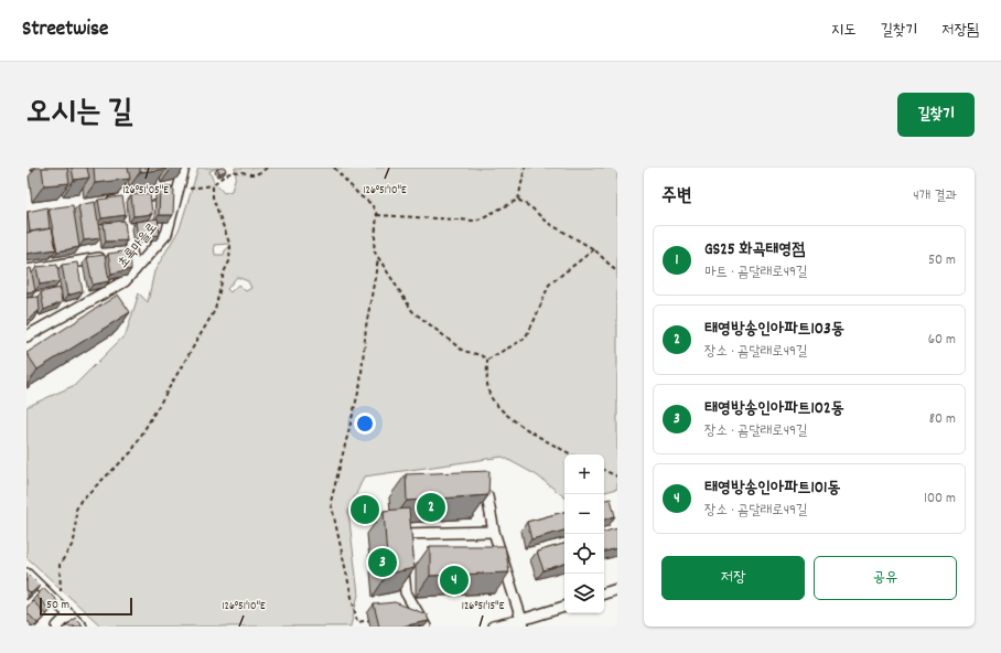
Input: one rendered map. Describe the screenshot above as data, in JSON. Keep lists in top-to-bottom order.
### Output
{
  "streets": {
    "street": ["초록마을로"]
  },
  "scale_bar": "50 m",
  "page": {
    "header": "Streetwise",
    "nav": ["지도", "길찾기", "저장됨"],
    "title": "오시는 길",
    "buttons": [
      "길찾기",
      ["저장", "공유"]
    ],
    "heading": ["주변", "4개 결과"],
    "list": [
      {
        "mark": "1",
        "name": "GS25 화곡태영점",
        "note": "마트 · 곰달래로49길",
        "value": "50 m"
      },
      {
        "mark": "2",
        "name": "태영방송인아파트103동",
        "note": "장소 · 곰달래로49길",
        "value": "60 m"
      },
      {
        "mark": "3",
        "name": "태영방송인아파트102동",
        "note": "장소 · 곰달래로49길",
        "value": "80 m"
      },
      {
        "mark": "4",
        "name": "태영방송인아파트101동",
        "note": "장소 · 곰달래로49길",
        "value": "100 m"
      }
    ],
    "map_buttons": ["+", "−"],
    "pins": [
      "2",
      "1",
      "3",
      "4"
    ],
    "scale": "50 m"
  },
  "coordinates": ["126°51'05\"E", "126°51'10\"E", "126°51'15\"E"]
}
